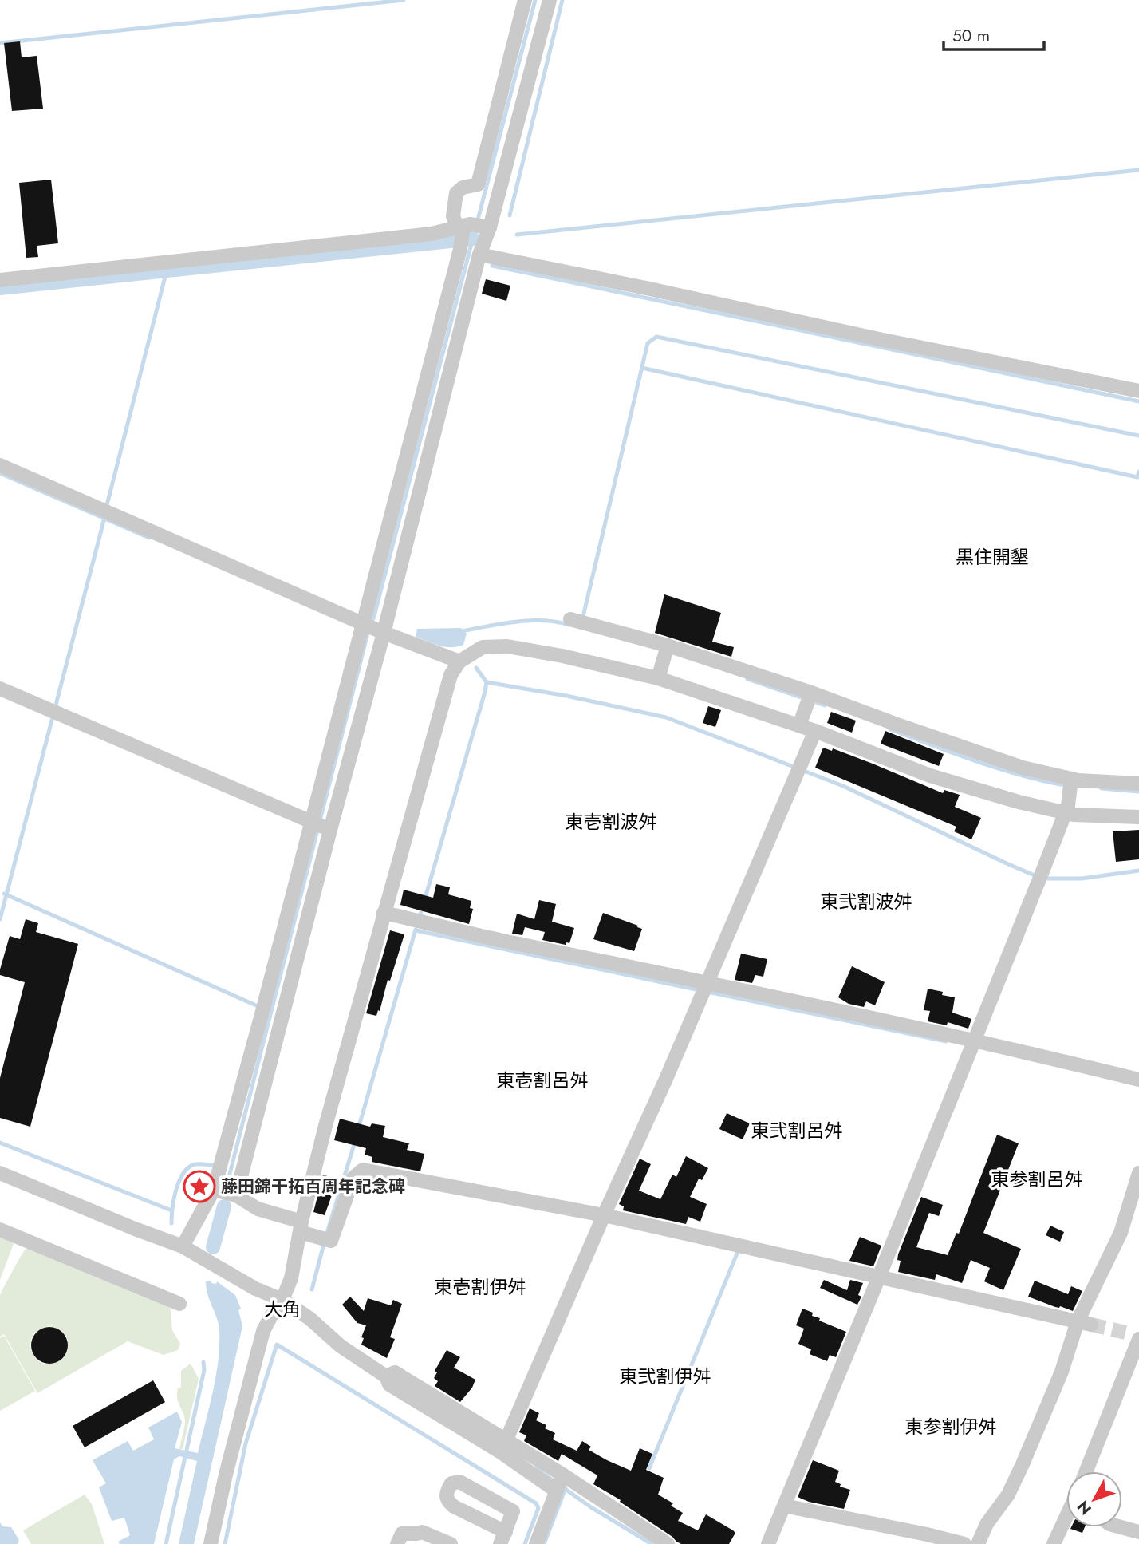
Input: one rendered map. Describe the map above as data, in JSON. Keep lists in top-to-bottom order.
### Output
{
  "districts": [
    "黒住開墾",
    "東壱割波舛",
    "東弐割波舛",
    "東壱割呂舛",
    "東弐割呂舛",
    "東参割呂舛",
    "東壱割伊舛",
    "大角",
    "東弐割伊舛",
    "東参割伊舛"
  ],
  "places": {
    "place": ["藤田錦干拓百周年記念碑"]
  },
  "scale_bar": "50 m",
  "north": "bottom left"
}
